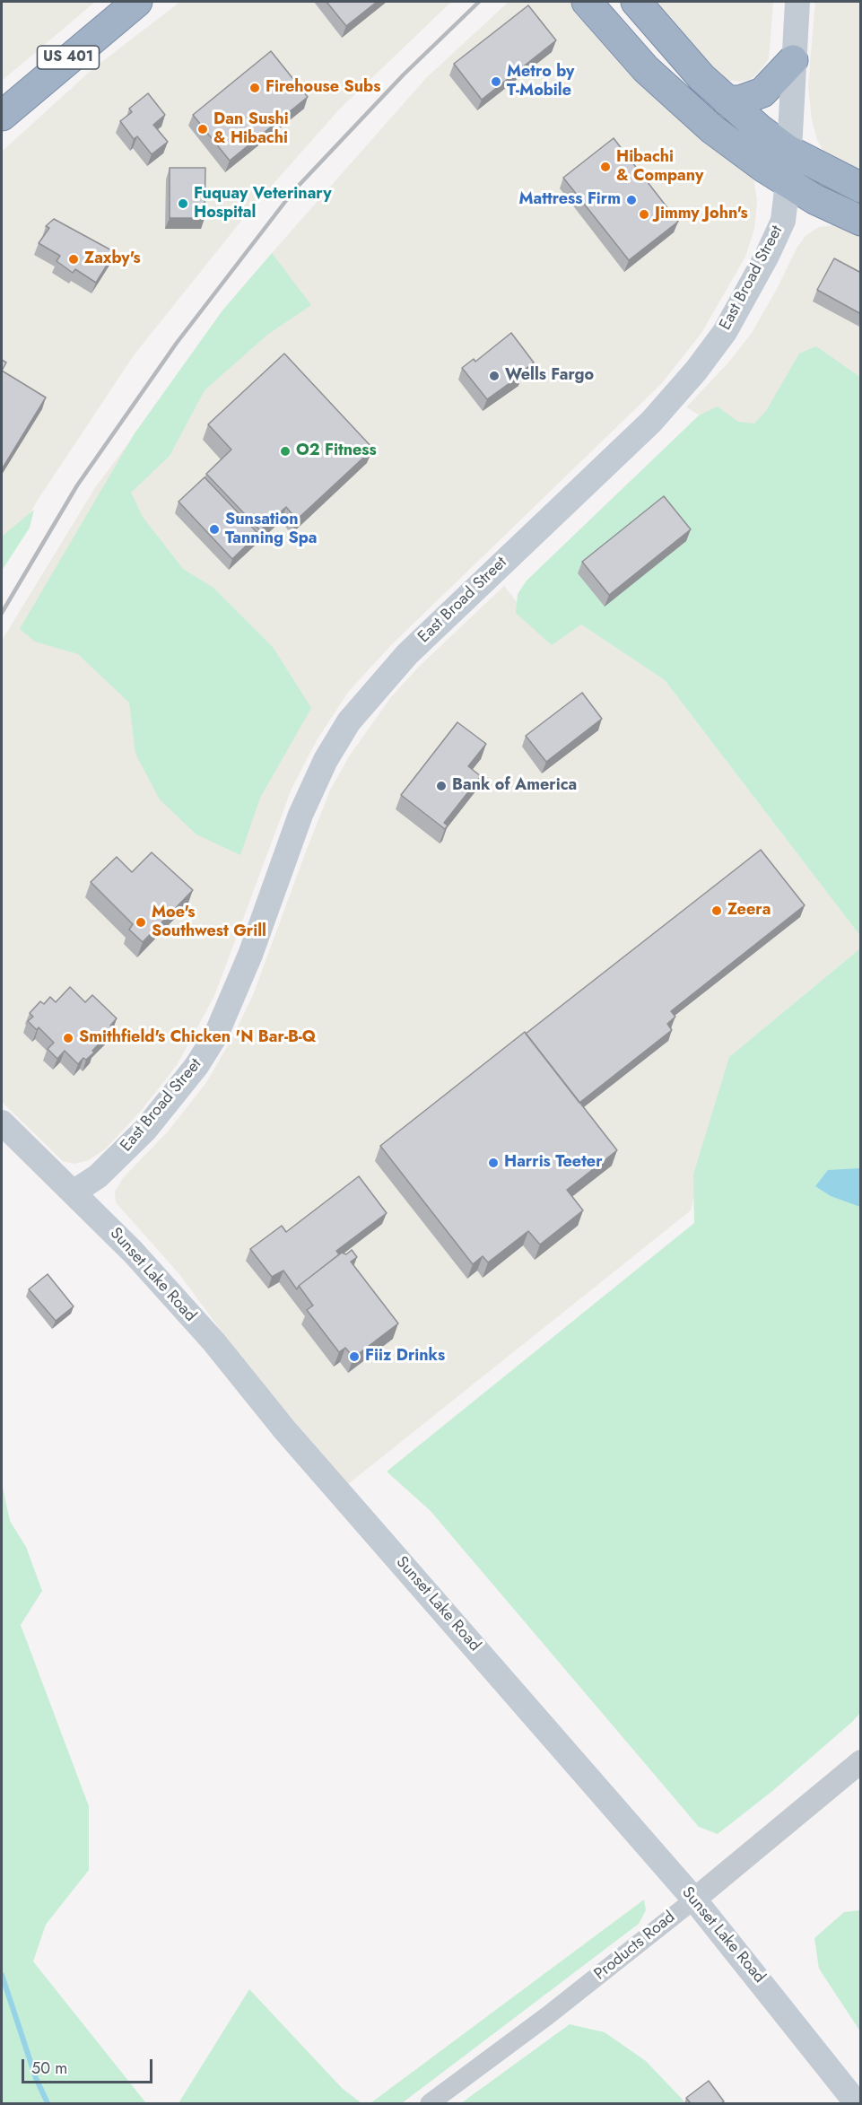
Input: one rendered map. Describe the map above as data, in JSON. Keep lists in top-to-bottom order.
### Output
{
  "streets": {
    "highway": ["US 401"],
    "main road": ["East Broad Street", "Sunset Lake Road"],
    "street": ["Products Road"]
  },
  "crossings": [
    ["East Broad Street", "Sunset Lake Road"],
    ["Sunset Lake Road", "Products Road"]
  ],
  "places": [
    "Metro by T-Mobile",
    "Firehouse Subs",
    "Dan Sushi & Hibachi",
    "Hibachi & Company",
    "Mattress Firm",
    "Fuquay Veterinary Hospital",
    "Jimmy John's",
    "Zaxby's",
    "Wells Fargo",
    "O2 Fitness",
    "Sunsation Tanning Spa",
    "Bank of America",
    "Zeera",
    "Moe's Southwest Grill",
    "Smithfield's Chicken 'N Bar-B-Q",
    "Harris Teeter",
    "Fiiz Drinks"
  ],
  "scale_bar": "50 m"
}
